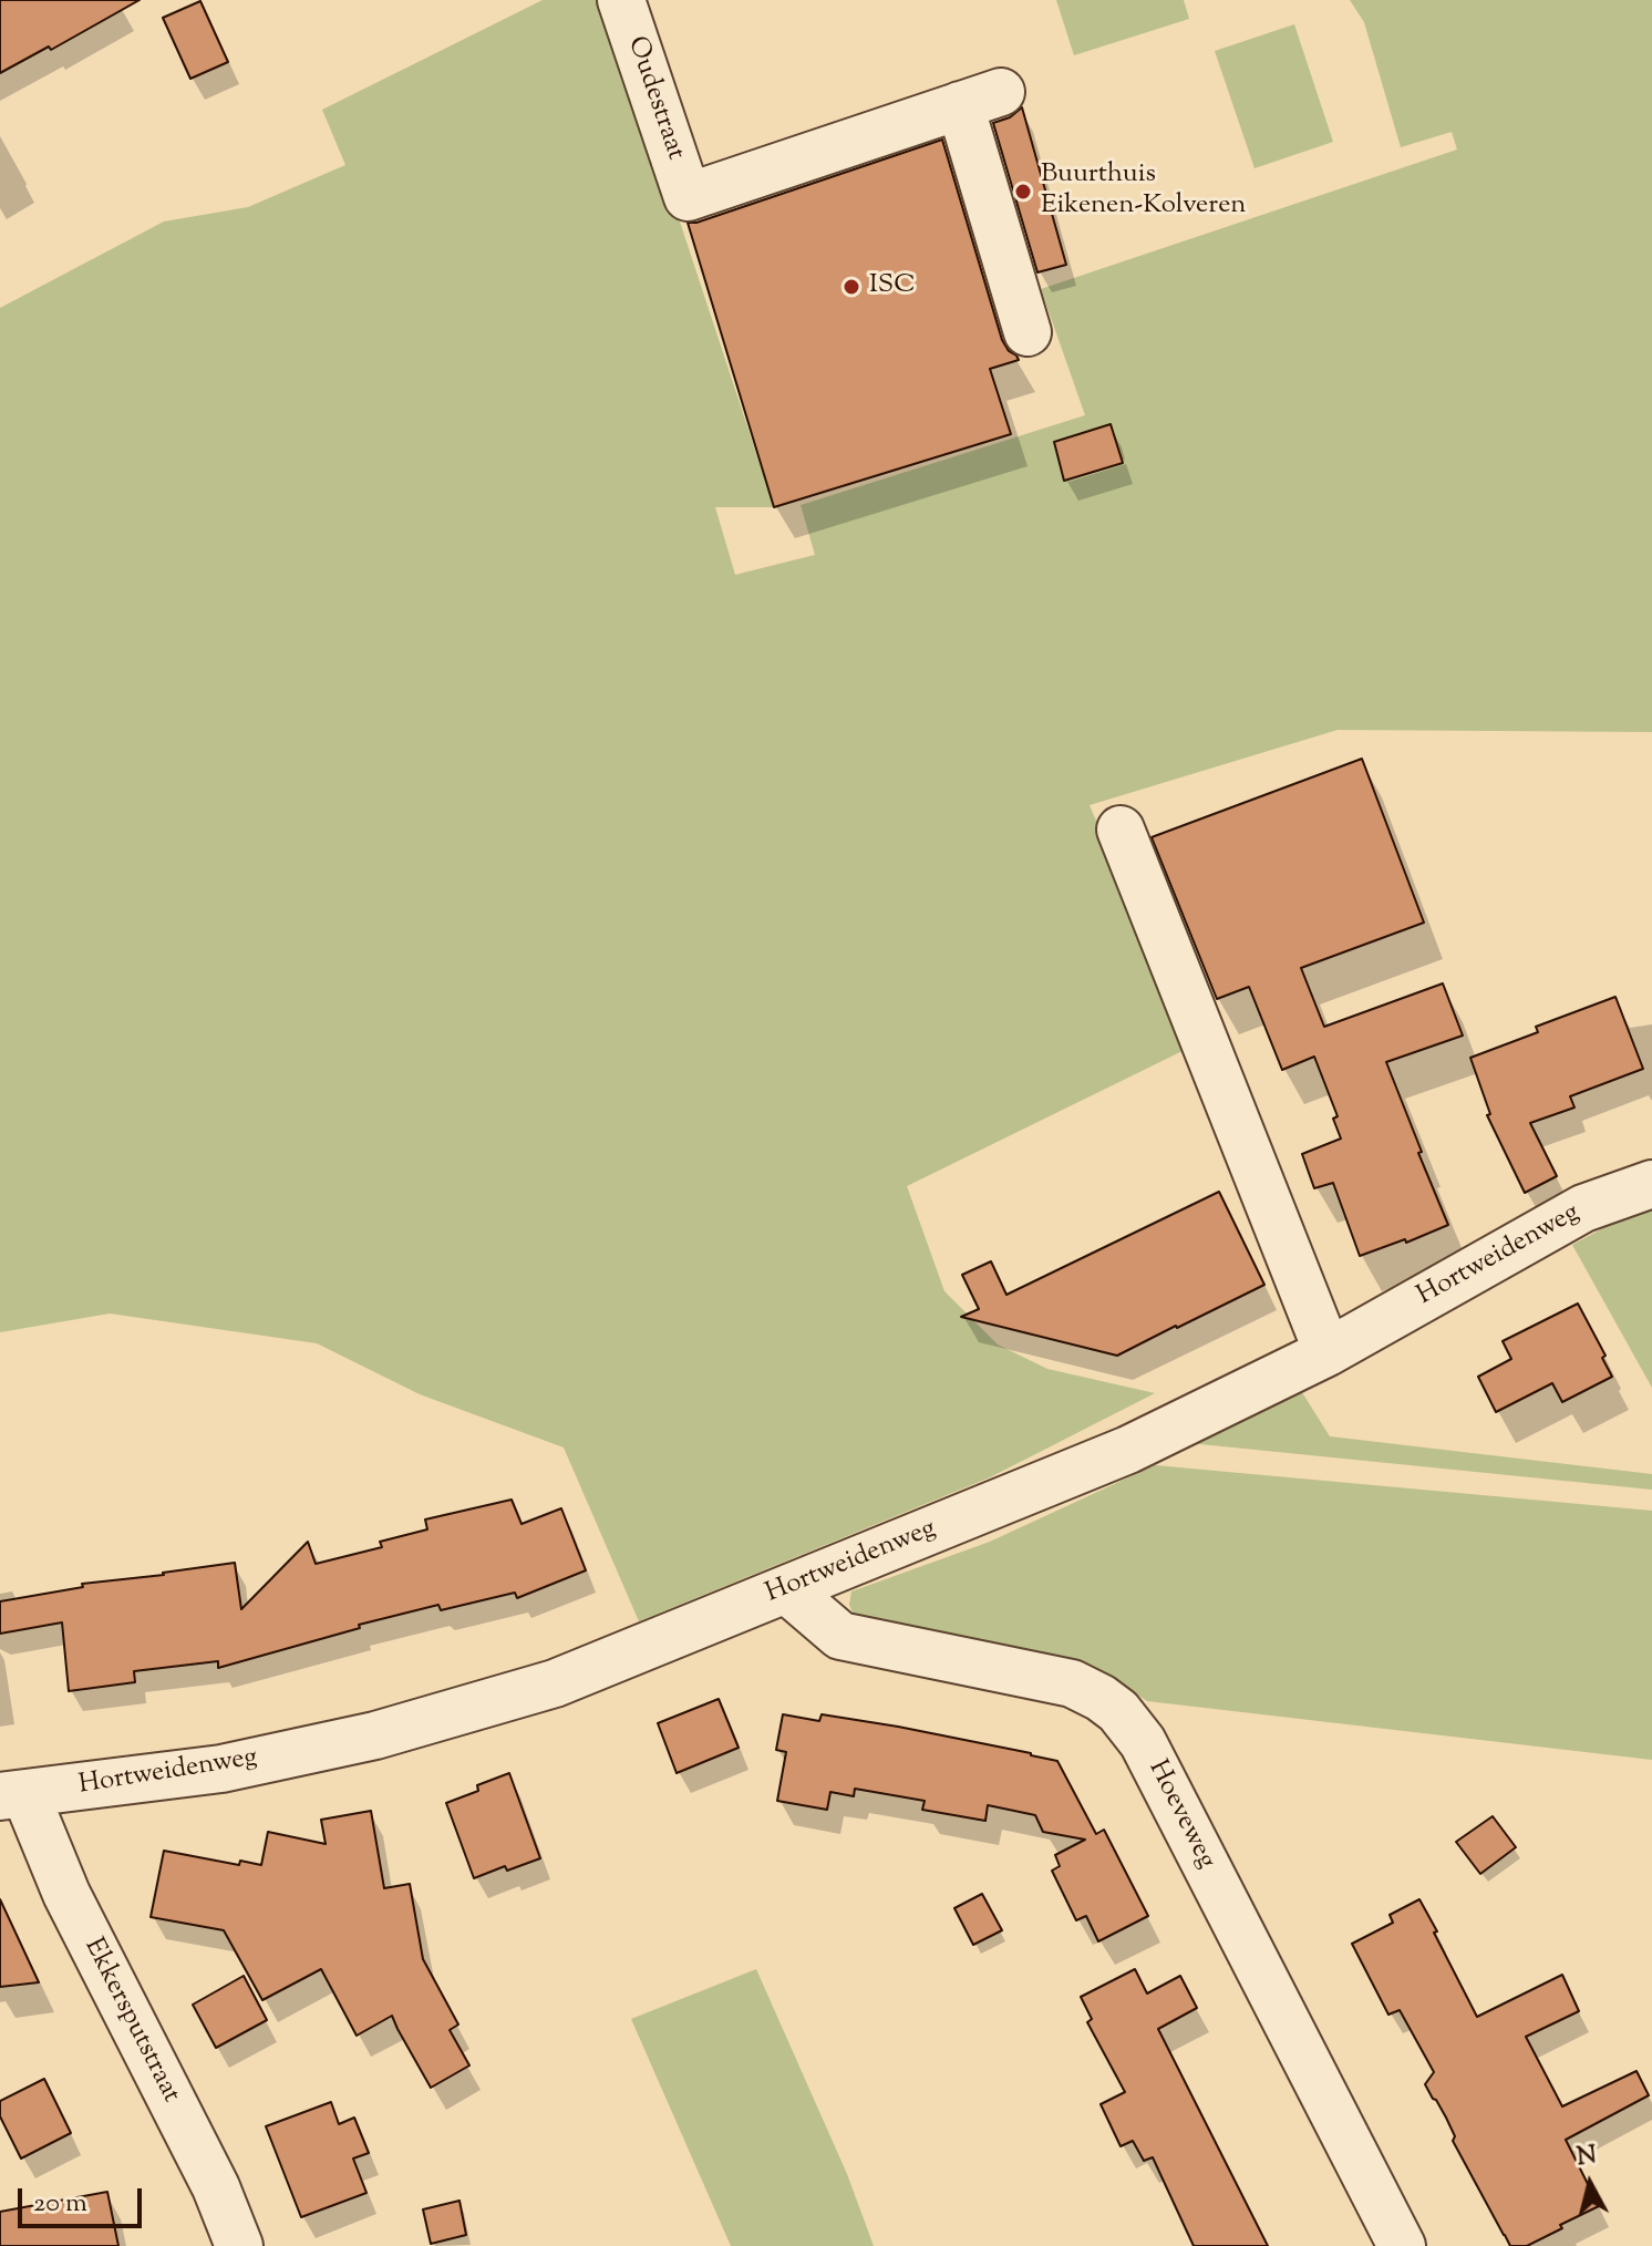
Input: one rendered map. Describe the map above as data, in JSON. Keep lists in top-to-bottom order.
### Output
{
  "streets": {
    "street": [
      "Oudestraat",
      "Hortweidenweg",
      "Hoeveweg",
      "Ekkersputstraat"
    ]
  },
  "crossings": [
    ["Hortweidenweg", "Hoeveweg"],
    ["Hortweidenweg", "Ekkersputstraat"]
  ],
  "places": ["Buurthuis Eikenen-Kolveren", "ISC"],
  "scale_bar": "20 m",
  "north": "top"
}
